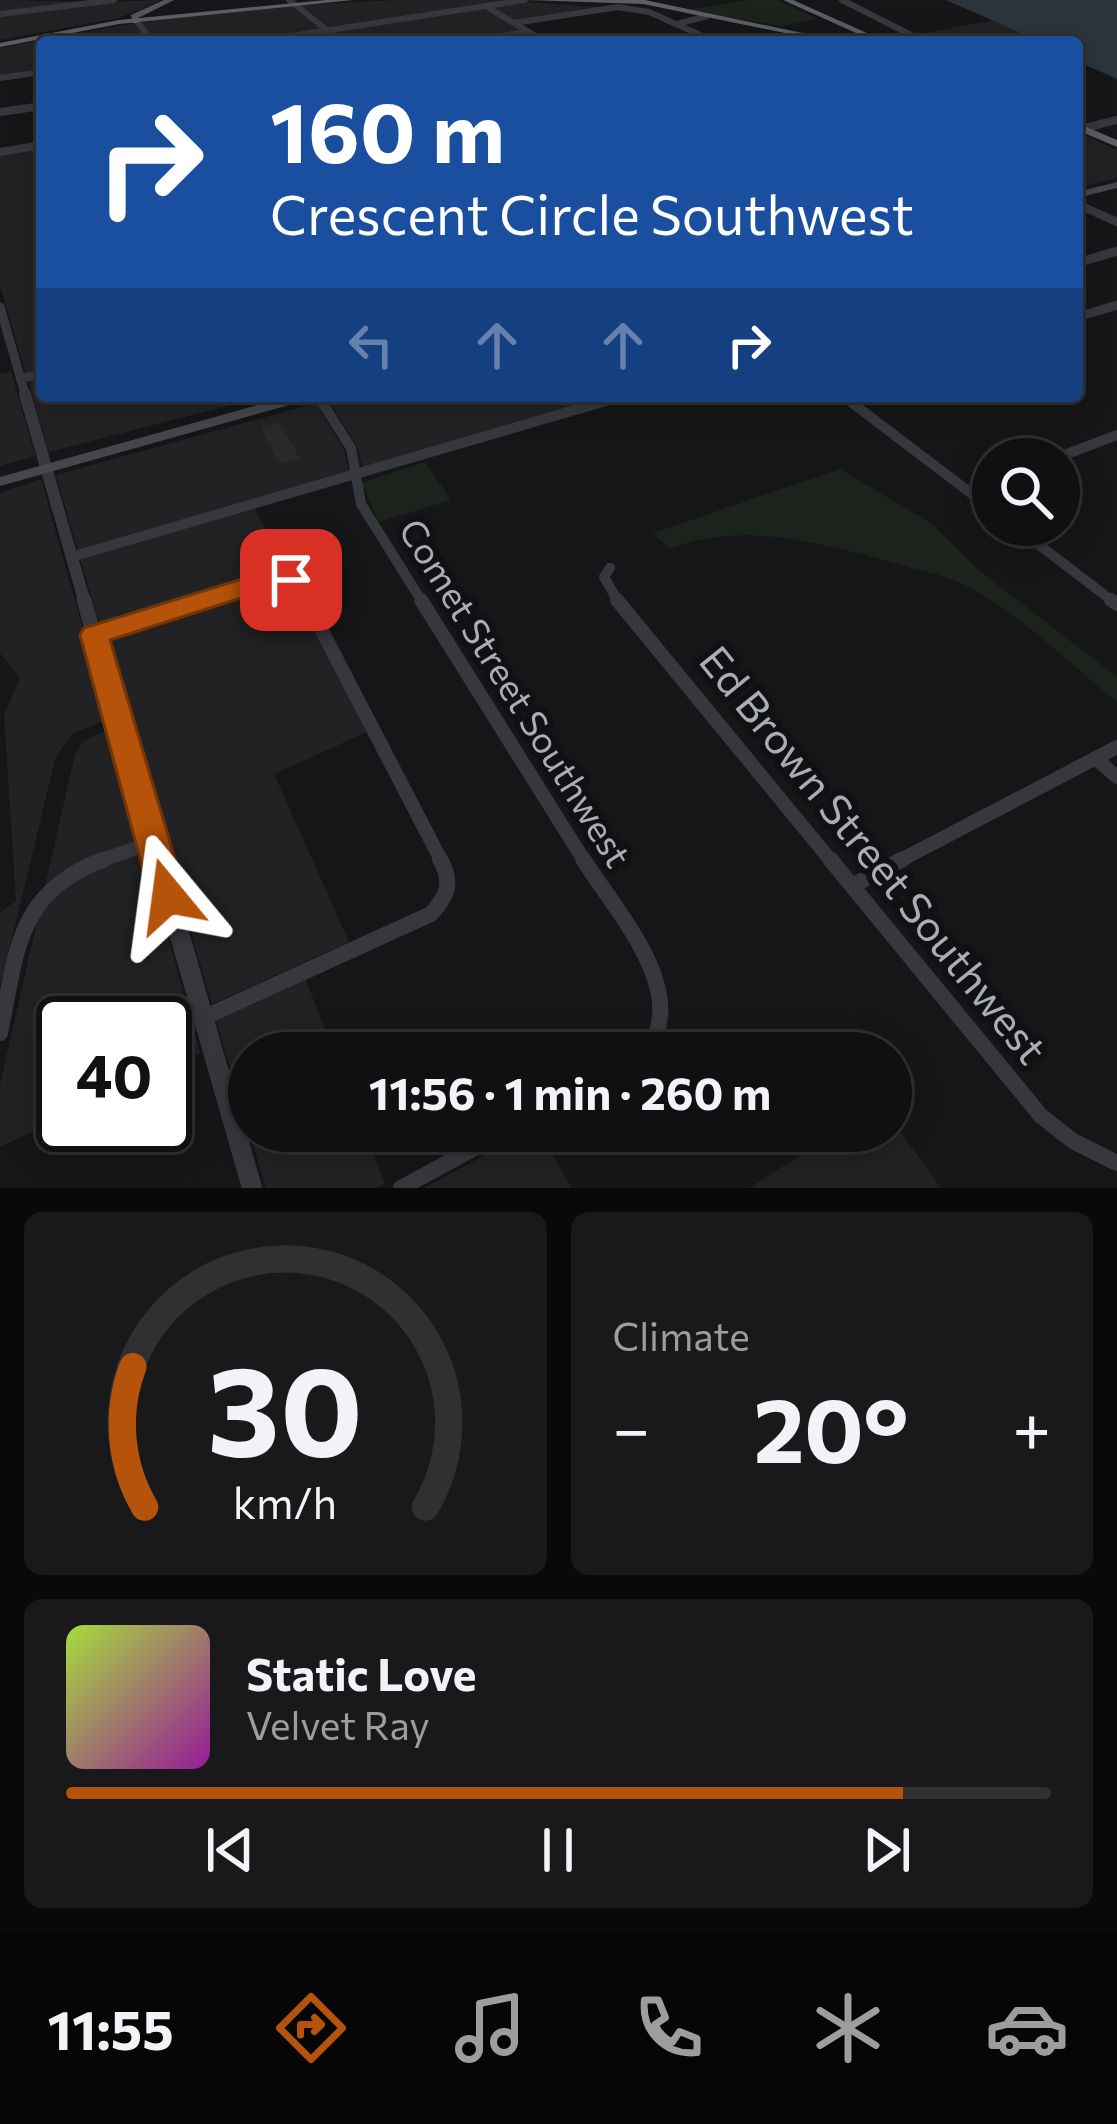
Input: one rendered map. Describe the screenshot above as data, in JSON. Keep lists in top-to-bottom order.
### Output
{
  "streets": {
    "street": ["Comet Street Southwest", "Ed Brown Street Southwest"]
  },
  "page": {
    "turn": ["160 m", "Crescent Circle Southwest"],
    "limit": "40",
    "trip": "11:56 · 1 min · 260 m",
    "tile": "Climate",
    "heat": ["−", "20°", "+"],
    "song": ["Static Love", "Velvet Ray"],
    "tabs": "11:55",
    "gauge": ["30", "km/h"]
  }
}
